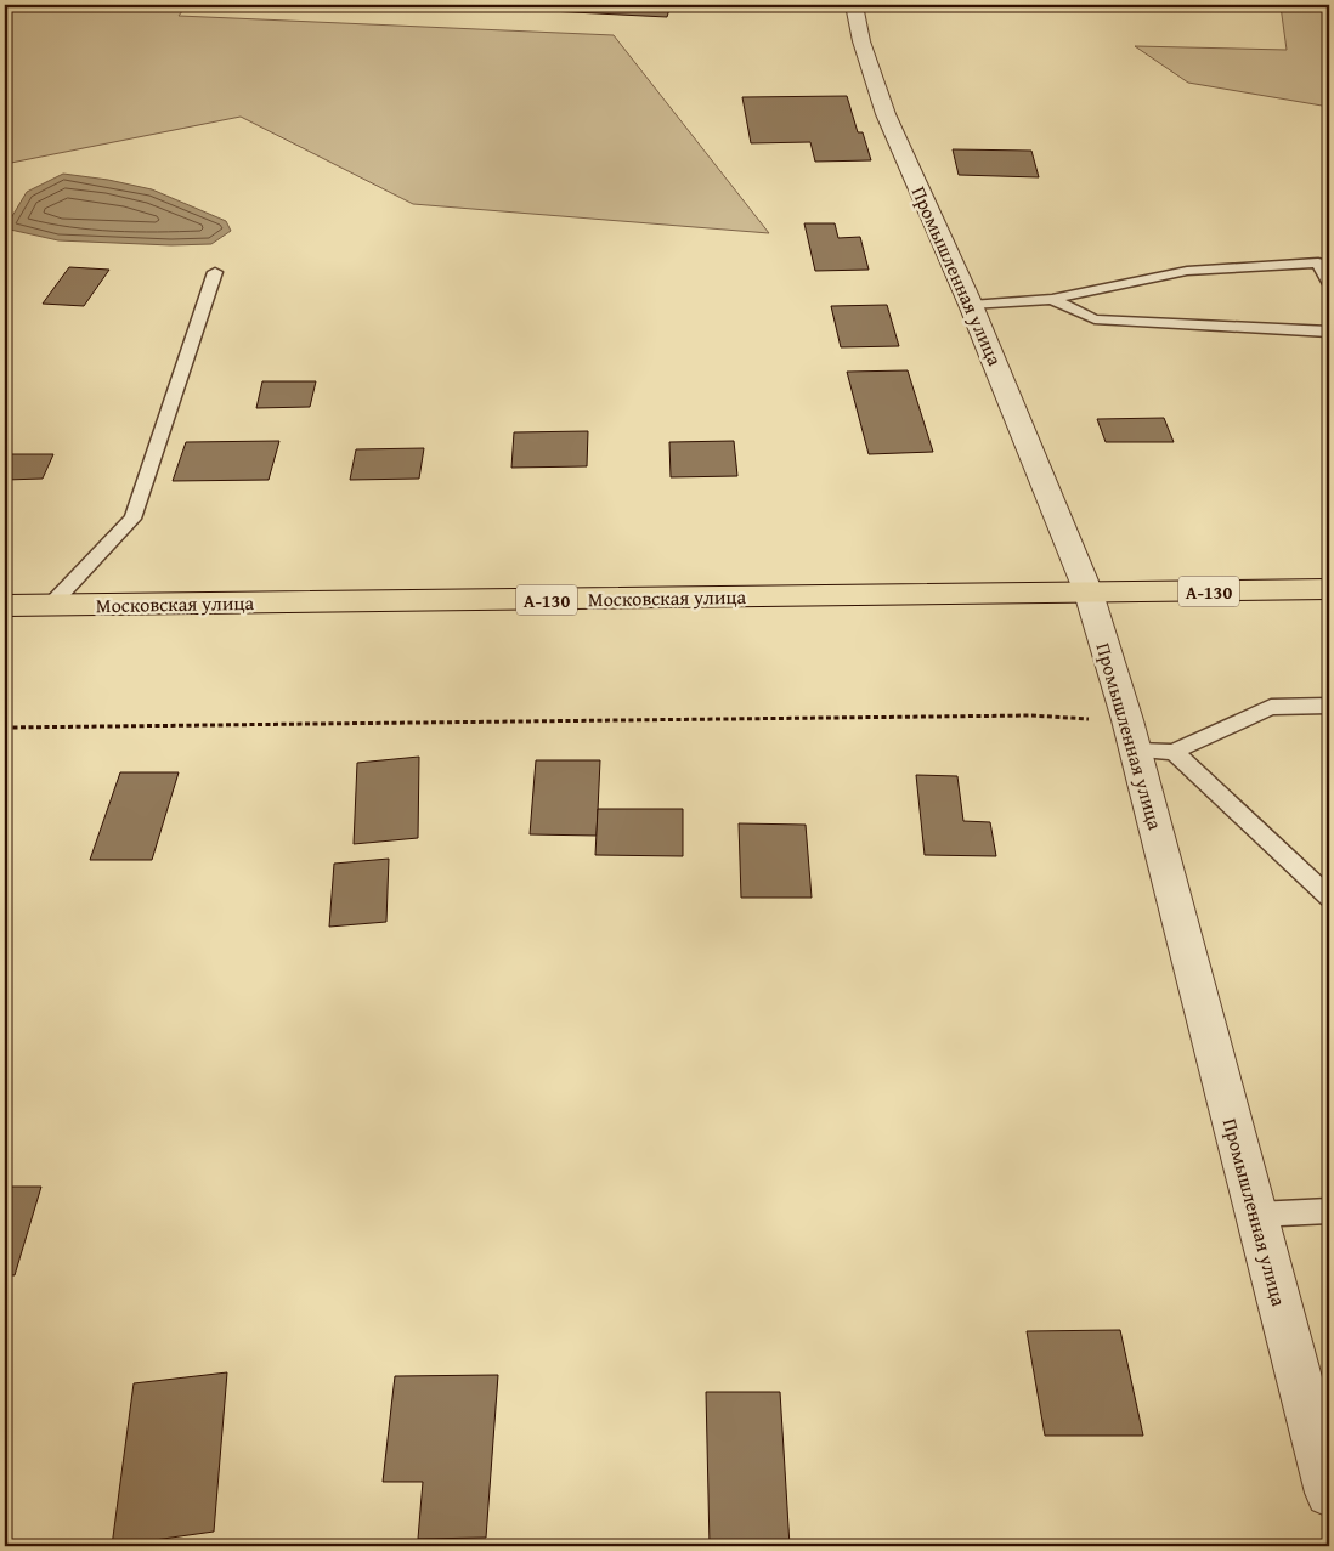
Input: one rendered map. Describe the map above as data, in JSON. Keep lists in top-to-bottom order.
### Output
{
  "streets": {
    "highway": ["А-130", "Московская улица"],
    "street": ["Промышленная улица"]
  },
  "crossings": [
    ["Промышленная улица", "Московская улица"]
  ]
}
